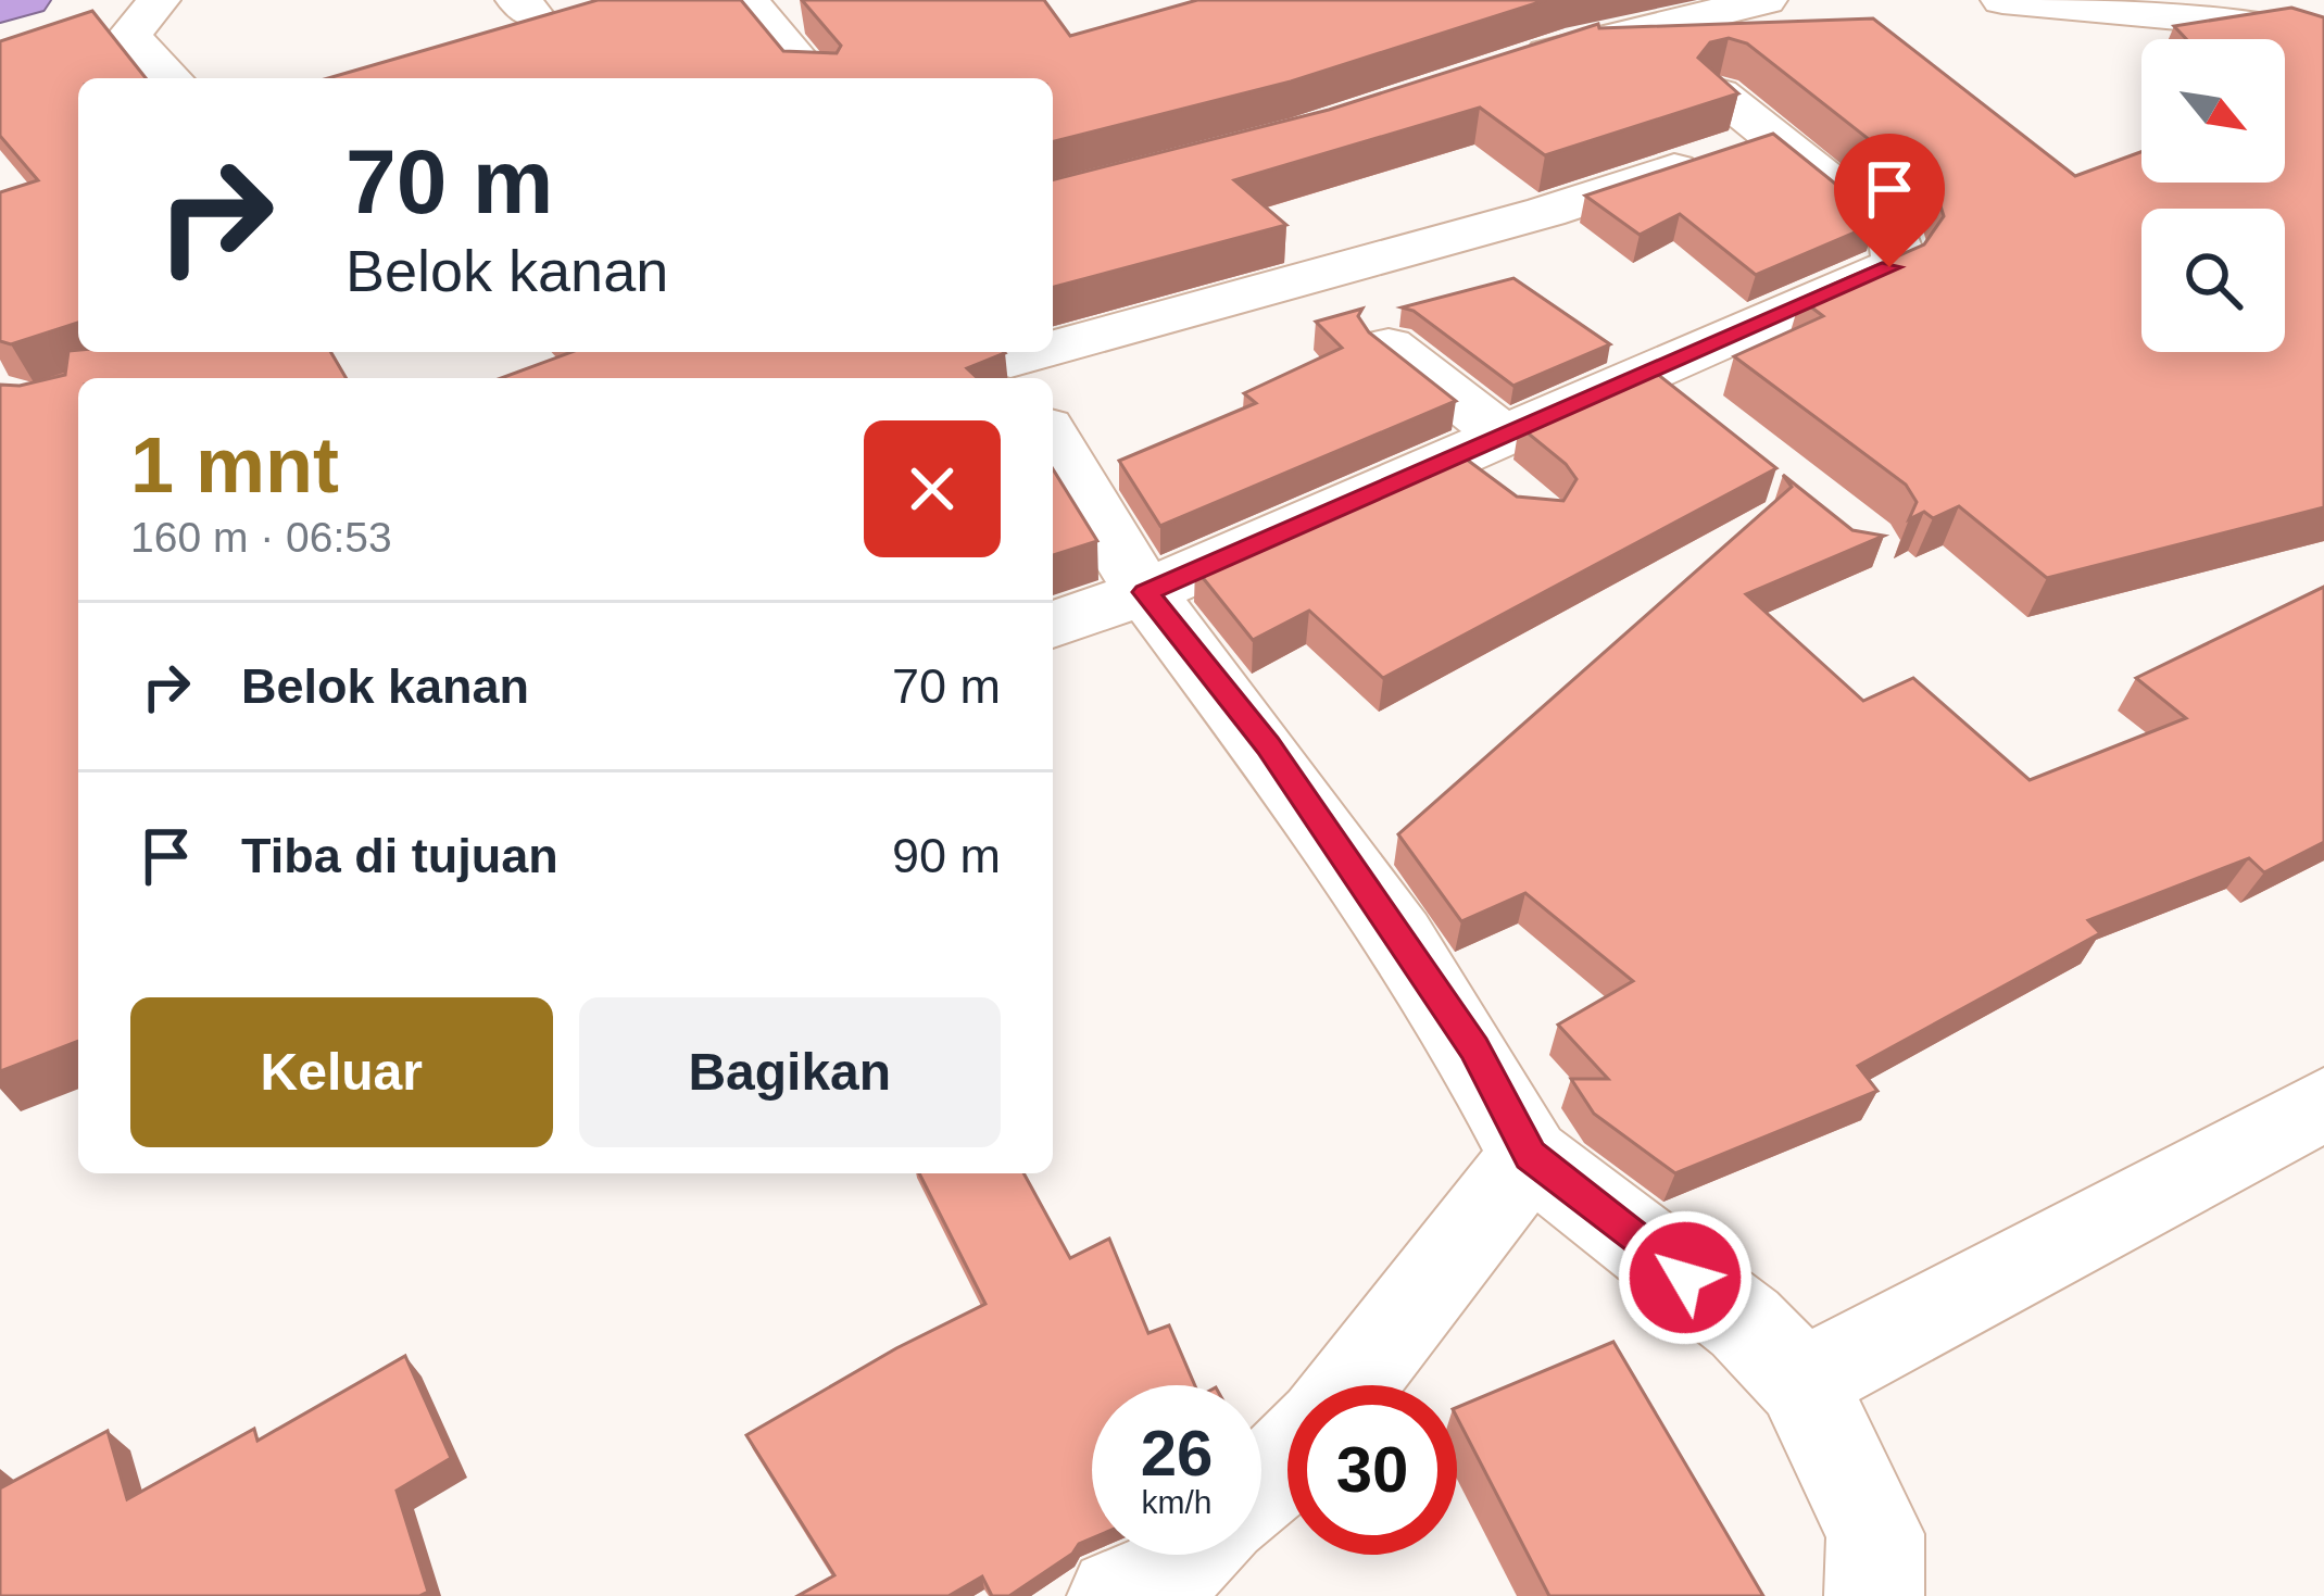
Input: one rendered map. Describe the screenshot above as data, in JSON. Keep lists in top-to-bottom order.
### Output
{
  "north": "bottom right",
  "page": {
    "turn": ["70 m", "Belok kanan"],
    "heading": ["1 mnt", "160 m · 06:53"],
    "list": [
      {
        "name": "Belok kanan",
        "value": "70 m"
      },
      {
        "name": "Tiba di tujuan",
        "value": "90 m"
      }
    ],
    "buttons": ["Keluar", "Bagikan"],
    "speed": "26 km/h",
    "limit": "30"
  }
}
